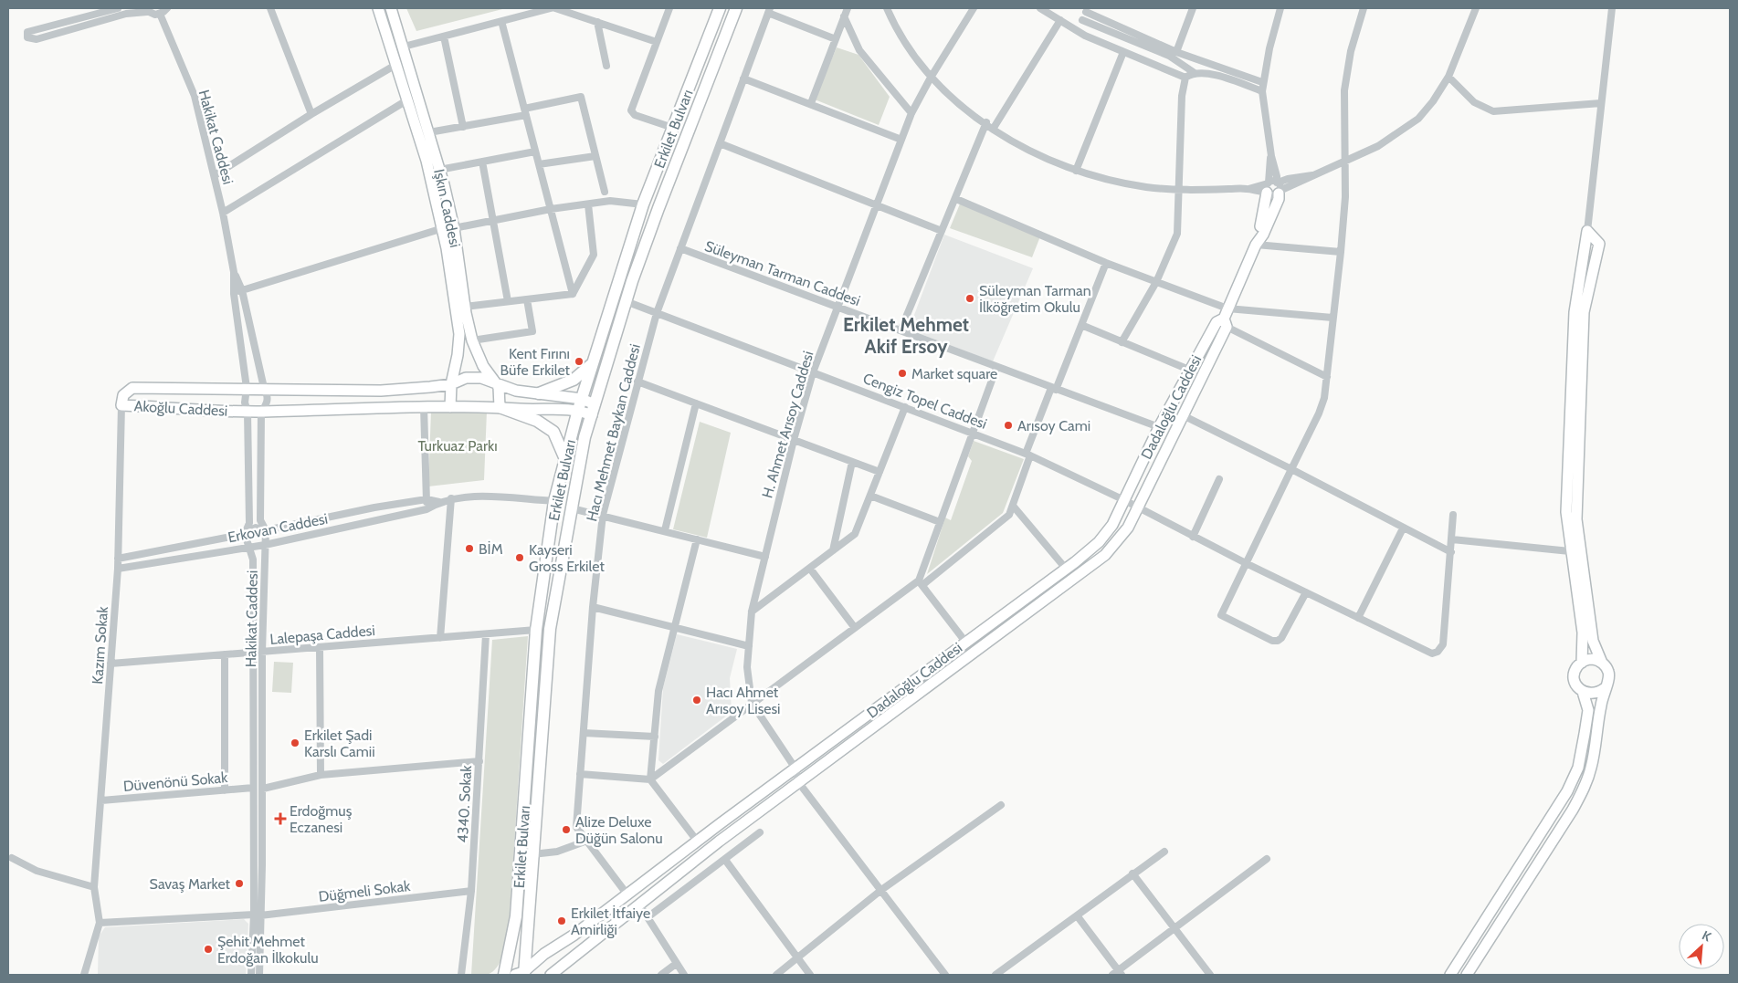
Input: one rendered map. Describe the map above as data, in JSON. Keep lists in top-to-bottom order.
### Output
{
  "streets": {
    "main road": ["Erkilet Bulvarı"],
    "street": [
      "Hakikat Caddesi",
      "Işkın Caddesi",
      "Süleyman Tarman Caddesi",
      "Cengiz Topel Caddesi",
      "Dadaloğlu Caddesi",
      "Akoğlu Caddesi",
      "H. Ahmet Arısoy Caddesi",
      "Hacı Mehmet Baykan Caddesi",
      "Erkovan Caddesi",
      "Lalepaşa Caddesi",
      "Kazım Sokak",
      "Düvenönü Sokak",
      "4340. Sokak",
      "Düğmeli Sokak"
    ]
  },
  "crossings": [
    ["Erkilet Bulvarı", "Cengiz Topel Caddesi"],
    ["Erkilet Bulvarı", "Dadaloğlu Caddesi"],
    ["Erkilet Bulvarı", "Akoğlu Caddesi"],
    ["Erkilet Bulvarı", "Erkovan Caddesi"],
    ["Erkilet Bulvarı", "Lalepaşa Caddesi"],
    ["Hakikat Caddesi", "Akoğlu Caddesi"],
    ["Hakikat Caddesi", "Erkovan Caddesi"],
    ["Hakikat Caddesi", "Lalepaşa Caddesi"],
    ["Hakikat Caddesi", "Düvenönü Sokak"],
    ["Hakikat Caddesi", "Düğmeli Sokak"],
    ["Işkın Caddesi", "Akoğlu Caddesi"],
    ["Süleyman Tarman Caddesi", "Dadaloğlu Caddesi"],
    ["Süleyman Tarman Caddesi", "H. Ahmet Arısoy Caddesi"],
    ["Süleyman Tarman Caddesi", "Hacı Mehmet Baykan Caddesi"],
    ["Cengiz Topel Caddesi", "Dadaloğlu Caddesi"],
    ["Cengiz Topel Caddesi", "H. Ahmet Arısoy Caddesi"],
    ["Cengiz Topel Caddesi", "Hacı Mehmet Baykan Caddesi"],
    ["Dadaloğlu Caddesi", "H. Ahmet Arısoy Caddesi"],
    ["Dadaloğlu Caddesi", "Hacı Mehmet Baykan Caddesi"],
    ["Akoğlu Caddesi", "Kazım Sokak"],
    ["Erkovan Caddesi", "Kazım Sokak"],
    ["Lalepaşa Caddesi", "Kazım Sokak"],
    ["Lalepaşa Caddesi", "4340. Sokak"],
    ["Kazım Sokak", "Düvenönü Sokak"],
    ["Kazım Sokak", "Düğmeli Sokak"],
    ["4340. Sokak", "Düğmeli Sokak"]
  ],
  "districts": ["Erkilet Mehmet Akif Ersoy"],
  "parks": ["Turkuaz Parkı"],
  "places": {
    "other": [
      "Süleyman Tarman İlköğretim Okulu",
      "Kent Fırını Büfe Erkilet",
      "Market square",
      "Arısoy Cami",
      "BİM",
      "Kayseri Gross Erkilet",
      "Hacı Ahmet Arısoy Lisesi",
      "Erkilet Şadi Karslı Camii",
      "Alize Deluxe Düğün Salonu",
      "Savaş Market",
      "Erkilet İtfaiye Amirliği",
      "Şehit Mehmet Erdoğan İlkokulu"
    ],
    "health": ["Erdoğmuş Eczanesi"]
  },
  "north": "top right"
}
